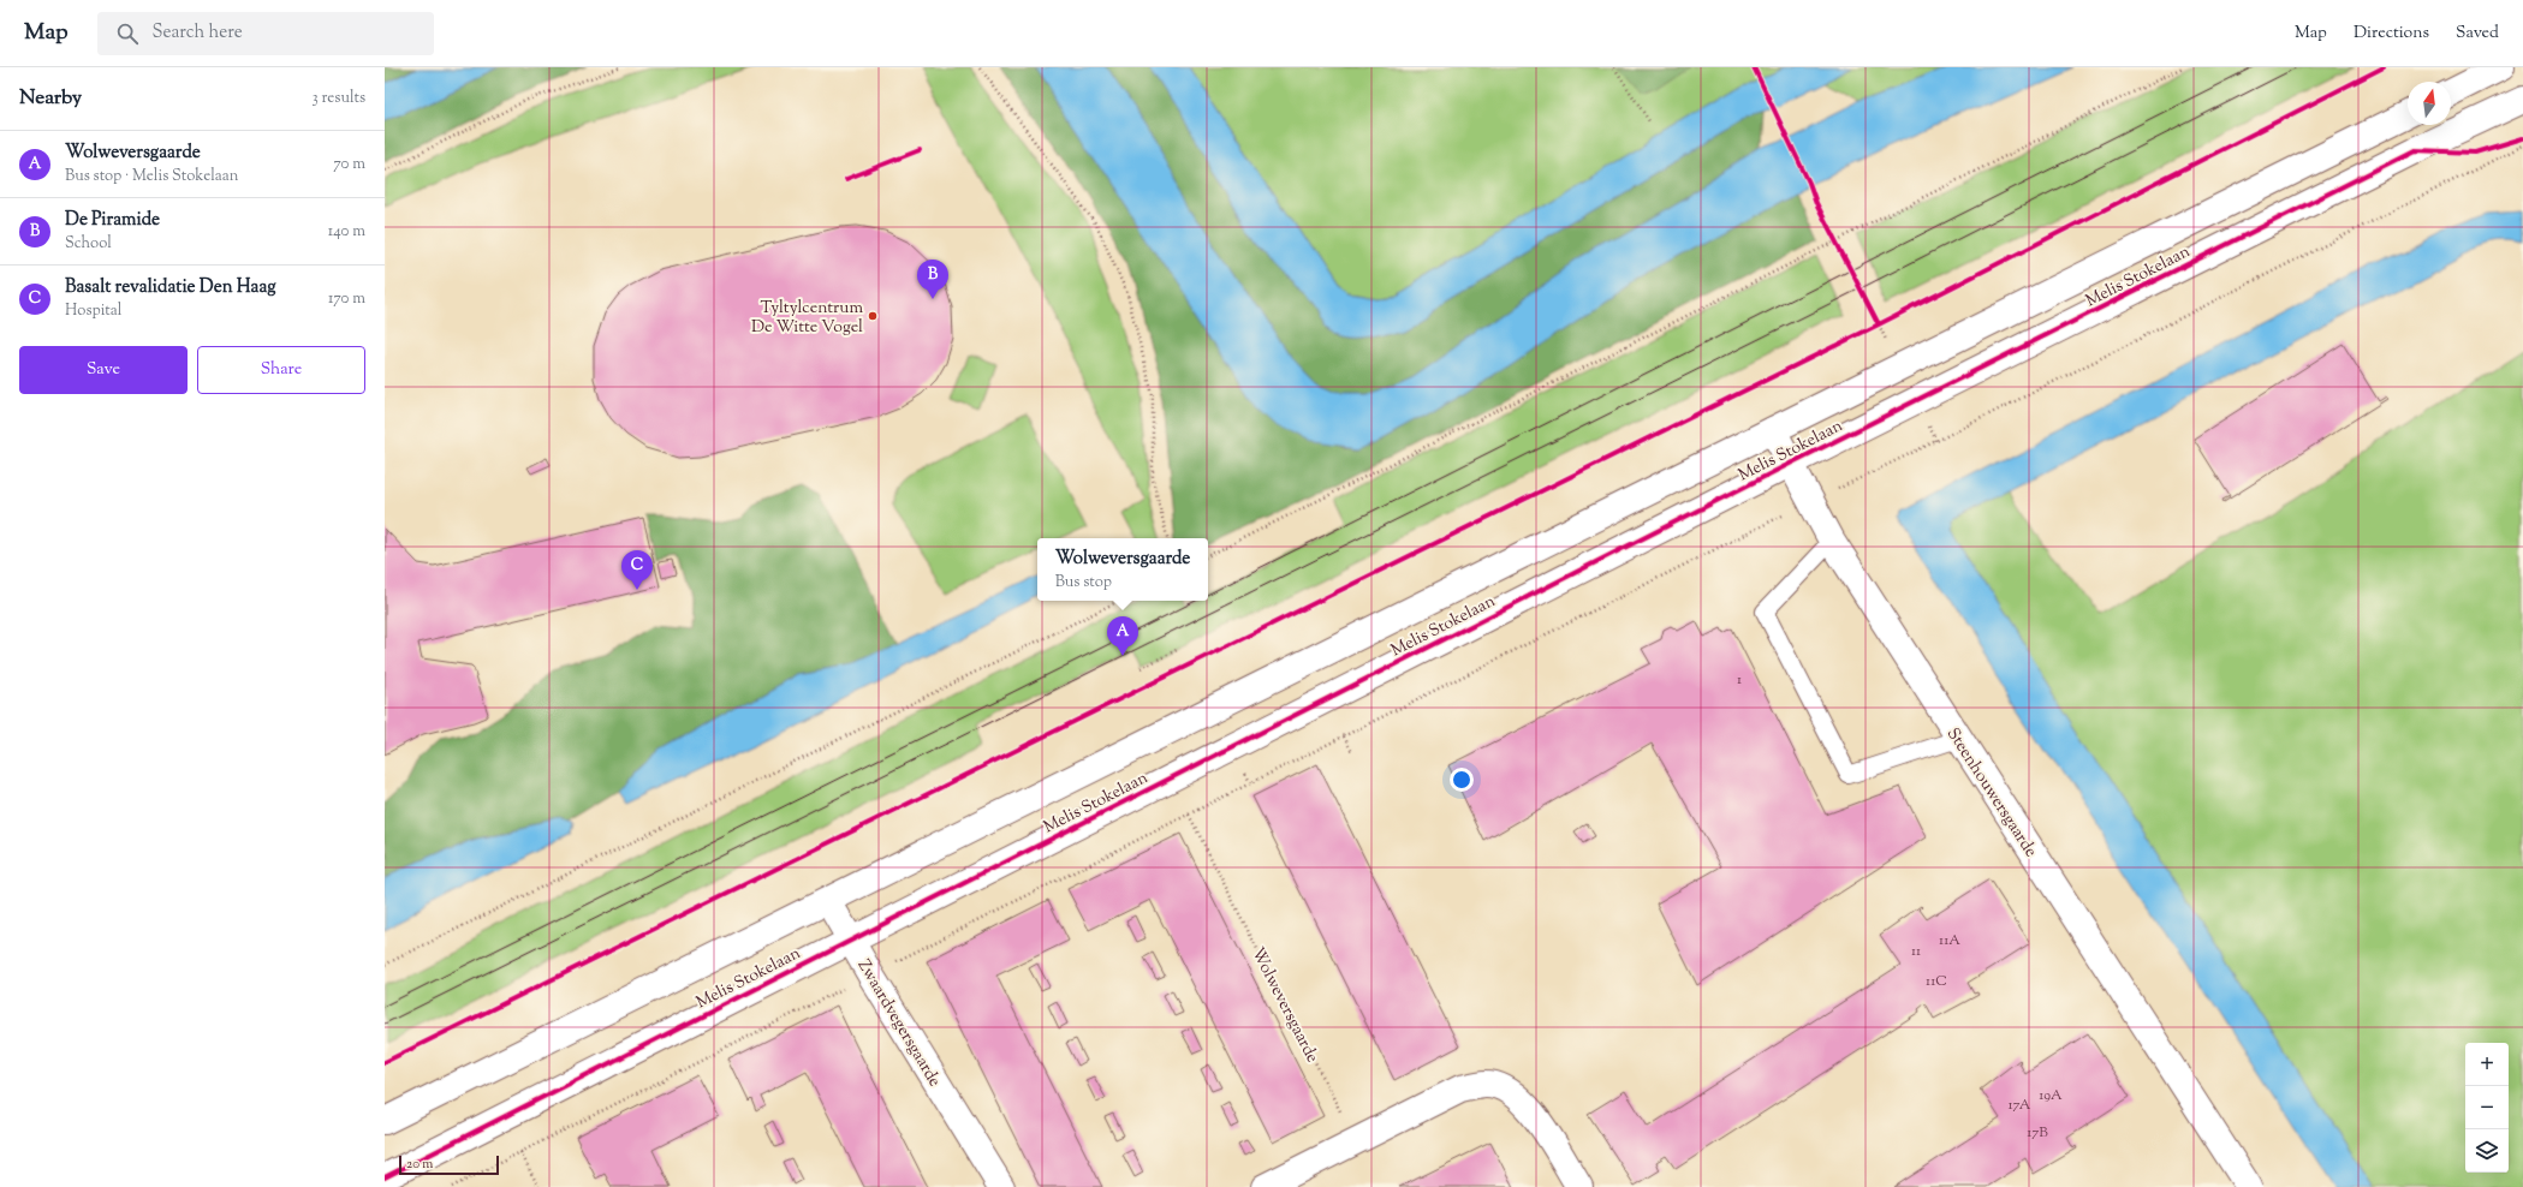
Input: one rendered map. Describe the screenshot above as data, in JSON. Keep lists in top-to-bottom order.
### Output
{
  "streets": {
    "street": ["Melis Stokelaan", "Steenhouwersgaarde", "Zwaardvegersgaarde"],
    "path": ["Wolweversgaarde"]
  },
  "crossings": [
    ["Melis Stokelaan", "Steenhouwersgaarde"],
    ["Melis Stokelaan", "Zwaardvegersgaarde"]
  ],
  "places": ["Tyltylcentrum De Witte Vogel"],
  "house_numbers": [
    "1",
    "11A",
    "11",
    "11C",
    "19A",
    "17A",
    "17B"
  ],
  "scale_bar": "20 m",
  "north": "top",
  "page": {
    "header": "Map",
    "search": "Search here",
    "nav": ["Map", "Directions", "Saved"],
    "heading": ["Nearby", "3 results"],
    "list": [
      {
        "mark": "A",
        "name": "Wolweversgaarde",
        "note": "Bus stop · Melis Stokelaan",
        "value": "70 m"
      },
      {
        "mark": "B",
        "name": "De Piramide",
        "note": "School",
        "value": "140 m"
      },
      {
        "mark": "C",
        "name": "Basalt revalidatie Den Haag",
        "note": "Hospital",
        "value": "170 m"
      }
    ],
    "pins": ["B", "C", "A"],
    "buttons": ["Save", "Share"],
    "popup": ["Wolweversgaarde", "Bus stop"],
    "map_buttons": ["+", "−"],
    "scale": "20 m"
  }
}
